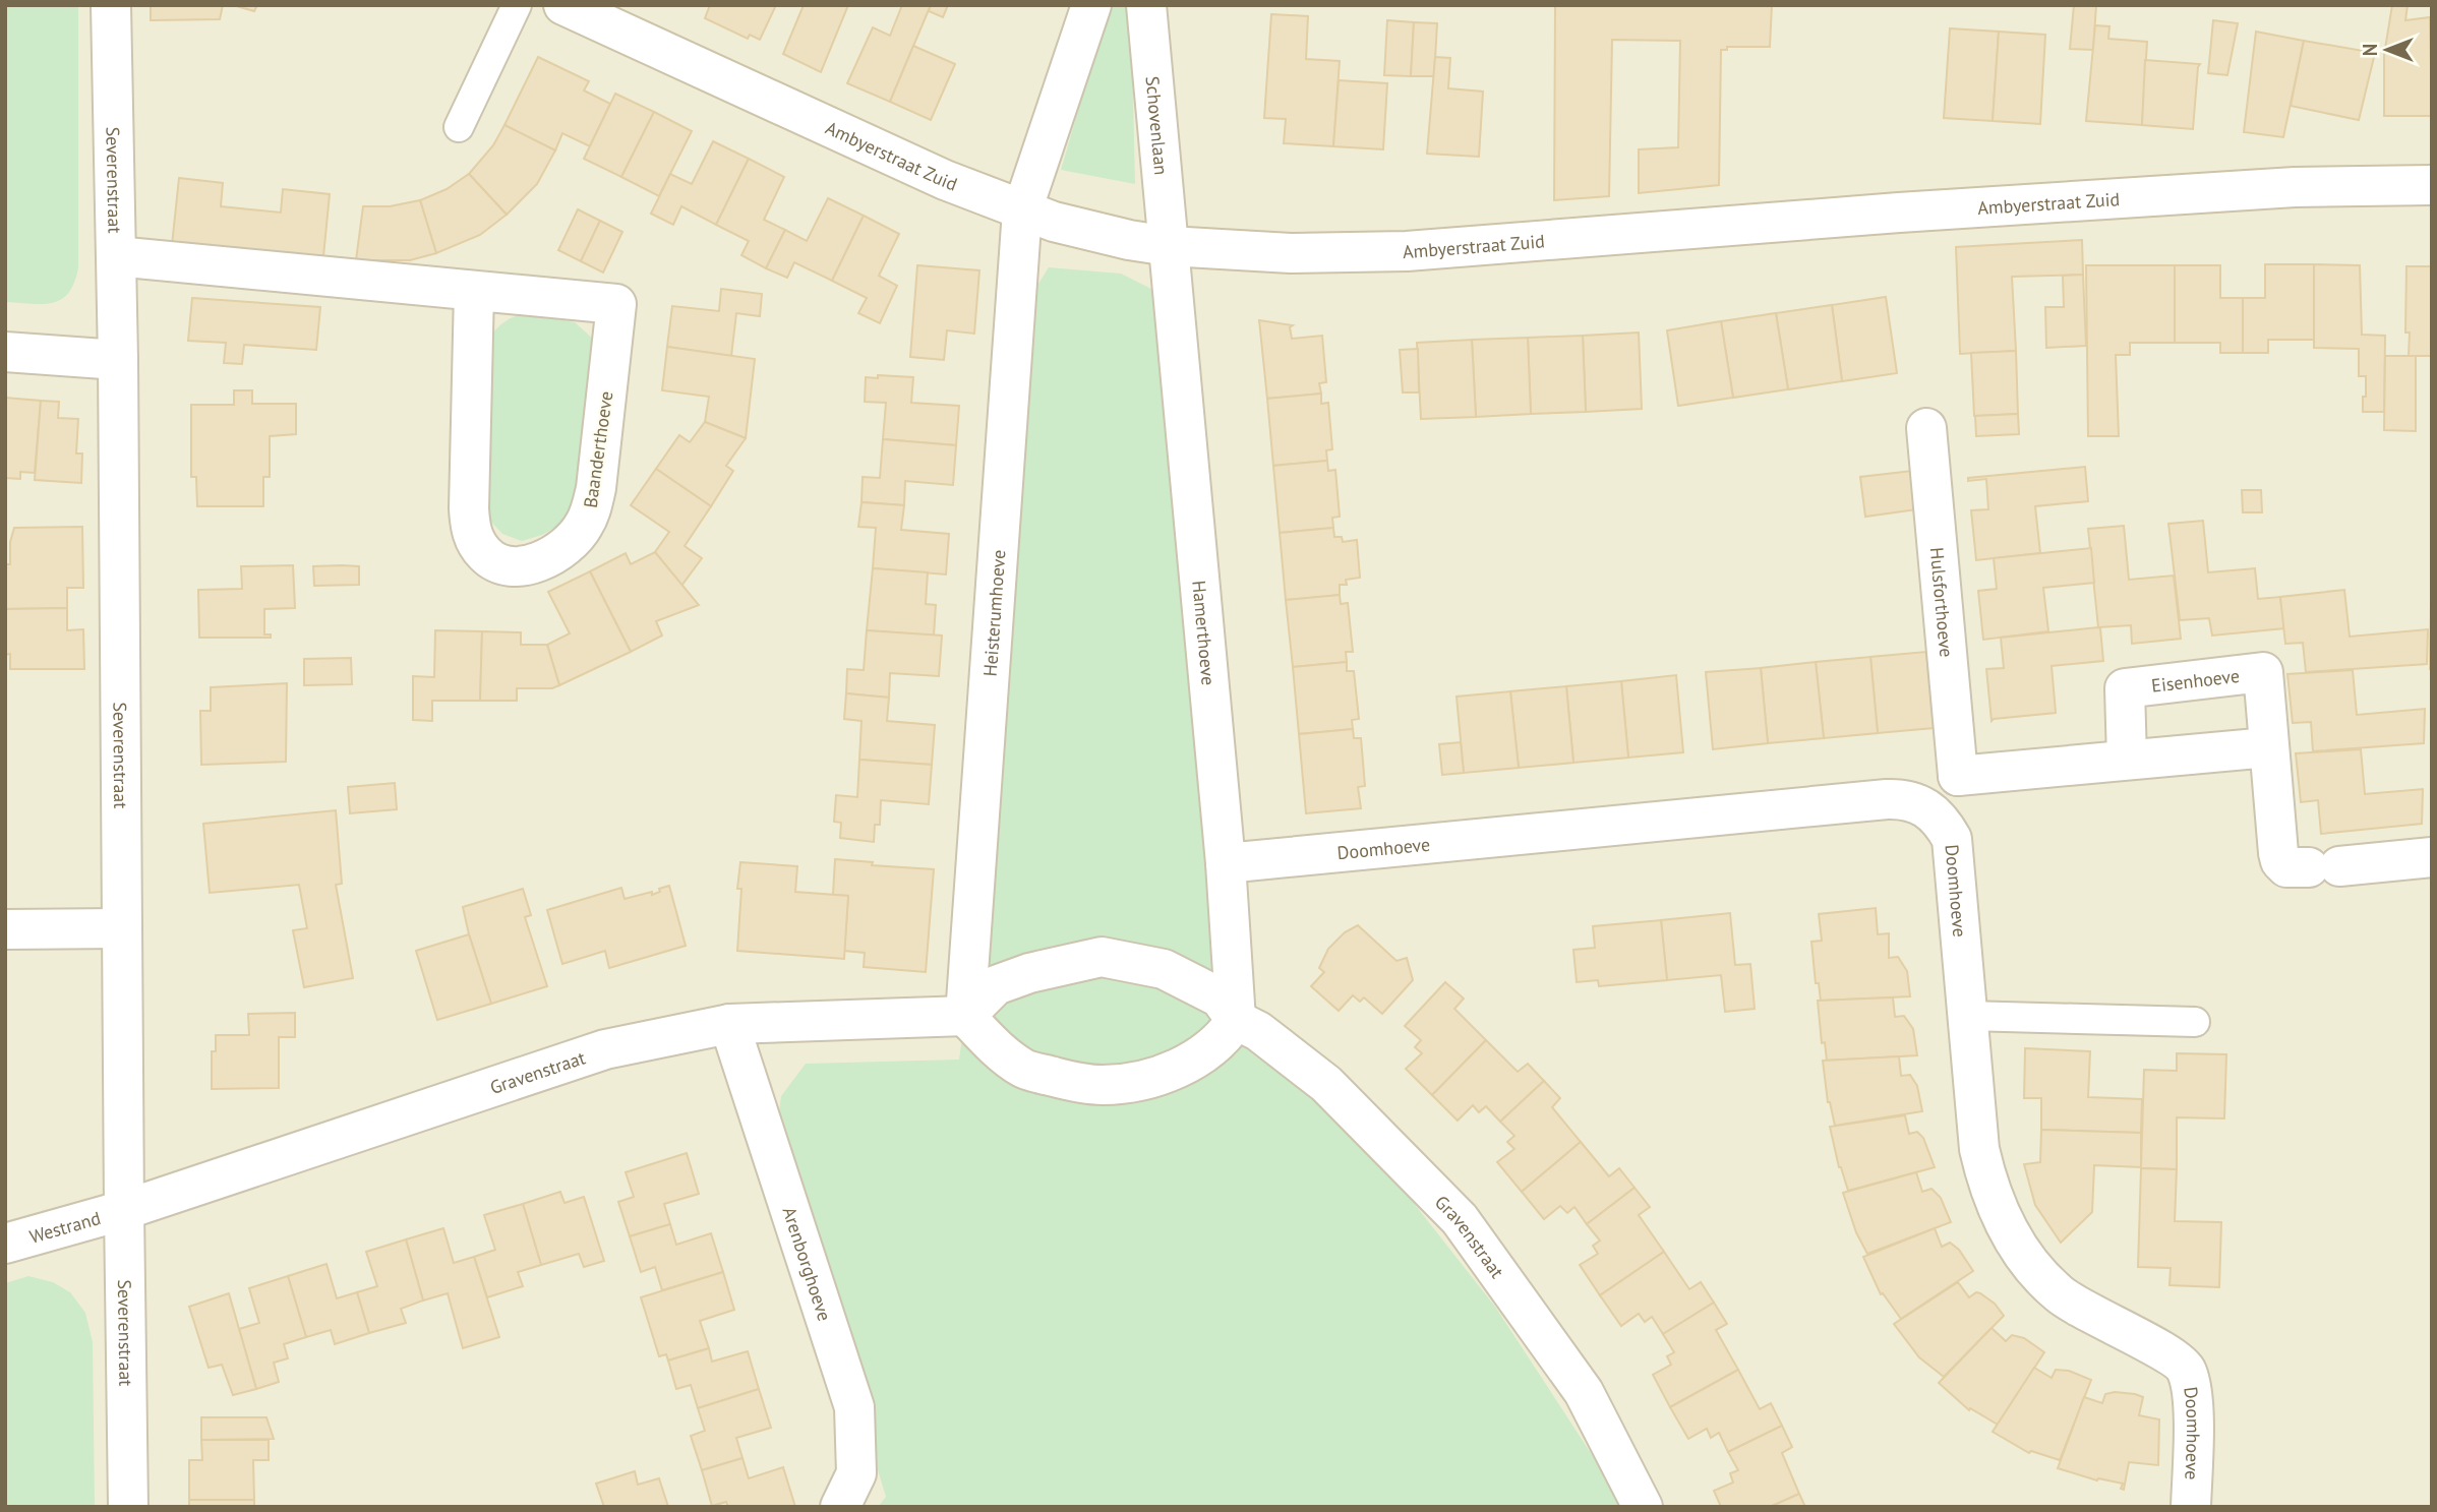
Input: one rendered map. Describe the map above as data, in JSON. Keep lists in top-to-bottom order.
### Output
{
  "streets": {
    "street": [
      "Schovenlaan",
      "Ambyerstraat Zuid",
      "Severenstraat",
      "Baanderthoeve",
      "Hulsforthoeve",
      "Heisterumhoeve",
      "Hamerthoeve",
      "Eisenhoeve",
      "Doomhoeve",
      "Gravenstraat",
      "Westrand",
      "Arenborghoeve"
    ]
  },
  "crossings": [
    ["Schovenlaan", "Ambyerstraat Zuid"],
    ["Schovenlaan", "Hamerthoeve"],
    ["Ambyerstraat Zuid", "Heisterumhoeve"],
    ["Ambyerstraat Zuid", "Hamerthoeve"],
    ["Severenstraat", "Baanderthoeve"],
    ["Severenstraat", "Gravenstraat"],
    ["Severenstraat", "Westrand"],
    ["Heisterumhoeve", "Gravenstraat"],
    ["Hamerthoeve", "Doomhoeve"],
    ["Hamerthoeve", "Gravenstraat"],
    ["Gravenstraat", "Westrand"],
    ["Gravenstraat", "Arenborghoeve"]
  ],
  "north": "left"
}
